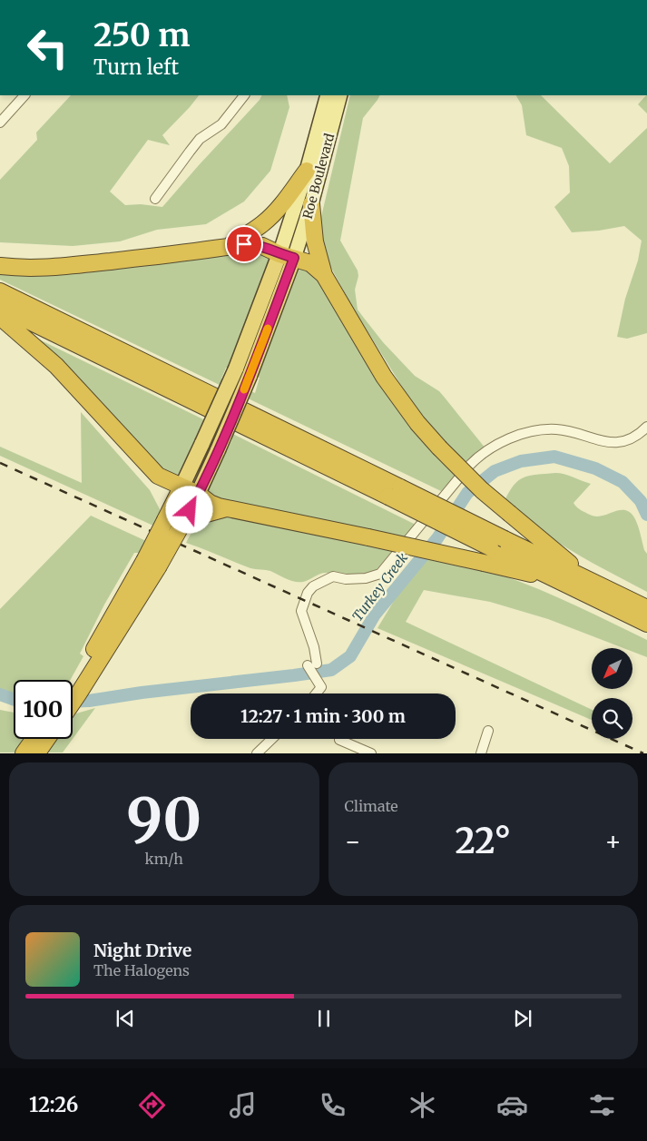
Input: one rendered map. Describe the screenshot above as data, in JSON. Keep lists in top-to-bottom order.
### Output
{
  "streets": {
    "main road": ["Roe Boulevard"]
  },
  "water": ["Turkey Creek"],
  "north": "bottom left",
  "page": {
    "turn": ["250 m", "Turn left"],
    "limit": "100",
    "trip": "12:27 · 1 min · 300 m",
    "tile": [
      ["90", "km/h"],
      "Climate"
    ],
    "heat": ["−", "22°", "+"],
    "song": ["Night Drive", "The Halogens"],
    "tabs": "12:26"
  }
}
